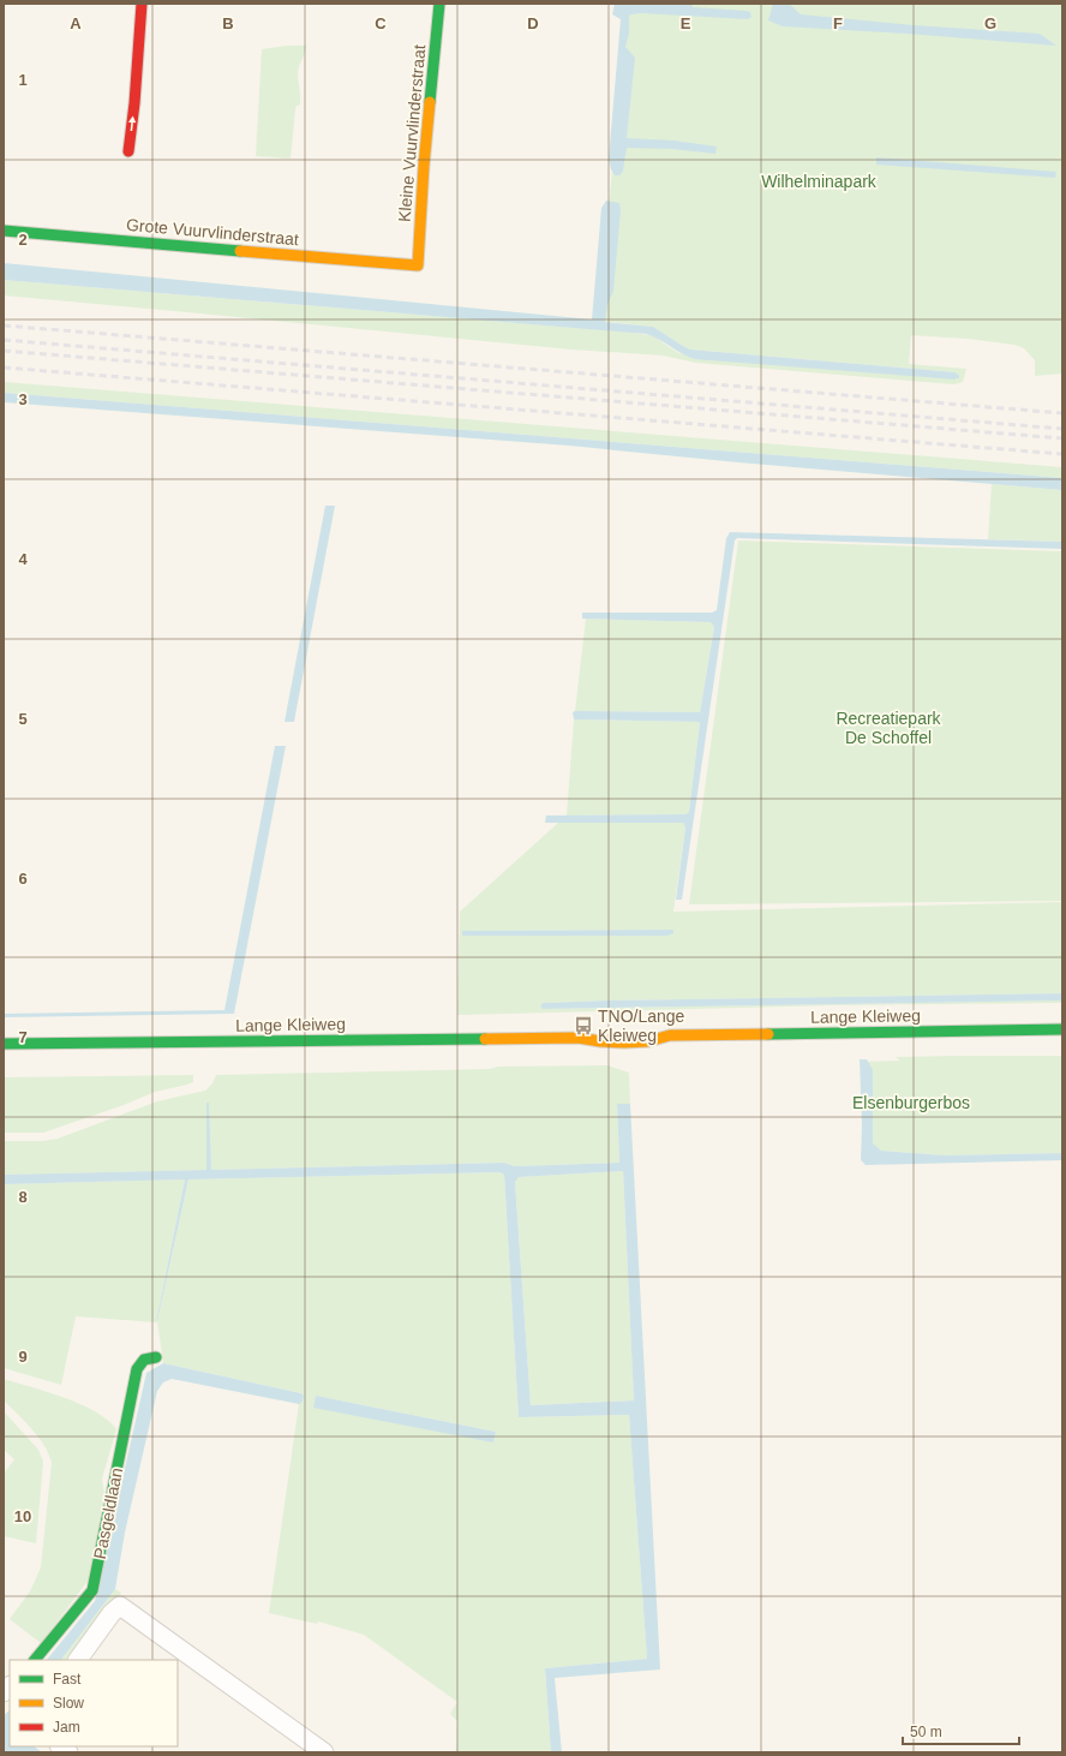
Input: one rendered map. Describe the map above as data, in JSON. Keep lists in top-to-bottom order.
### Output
{
  "streets": {
    "street": [
      "Kleine Vuurvlinderstraat",
      "Grote Vuurvlinderstraat",
      "Lange Kleiweg",
      "Pasgeldlaan"
    ]
  },
  "crossings": [
    ["Kleine Vuurvlinderstraat", "Grote Vuurvlinderstraat"]
  ],
  "parks": ["Wilhelminapark", "Recreatiepark De Schoffel", "Elsenburgerbos"],
  "places": {
    "bus stop": ["TNO/Lange Kleiweg"]
  },
  "legend": ["Fast", "Slow", "Jam"],
  "scale_bar": "50 m",
  "grid": {
    "columns": [
      "A",
      "B",
      "C",
      "D",
      "E",
      "F",
      "G"
    ],
    "rows": [
      "1",
      "2",
      "3",
      "4",
      "5",
      "6",
      "7",
      "8",
      "9",
      "10"
    ]
  }
}
